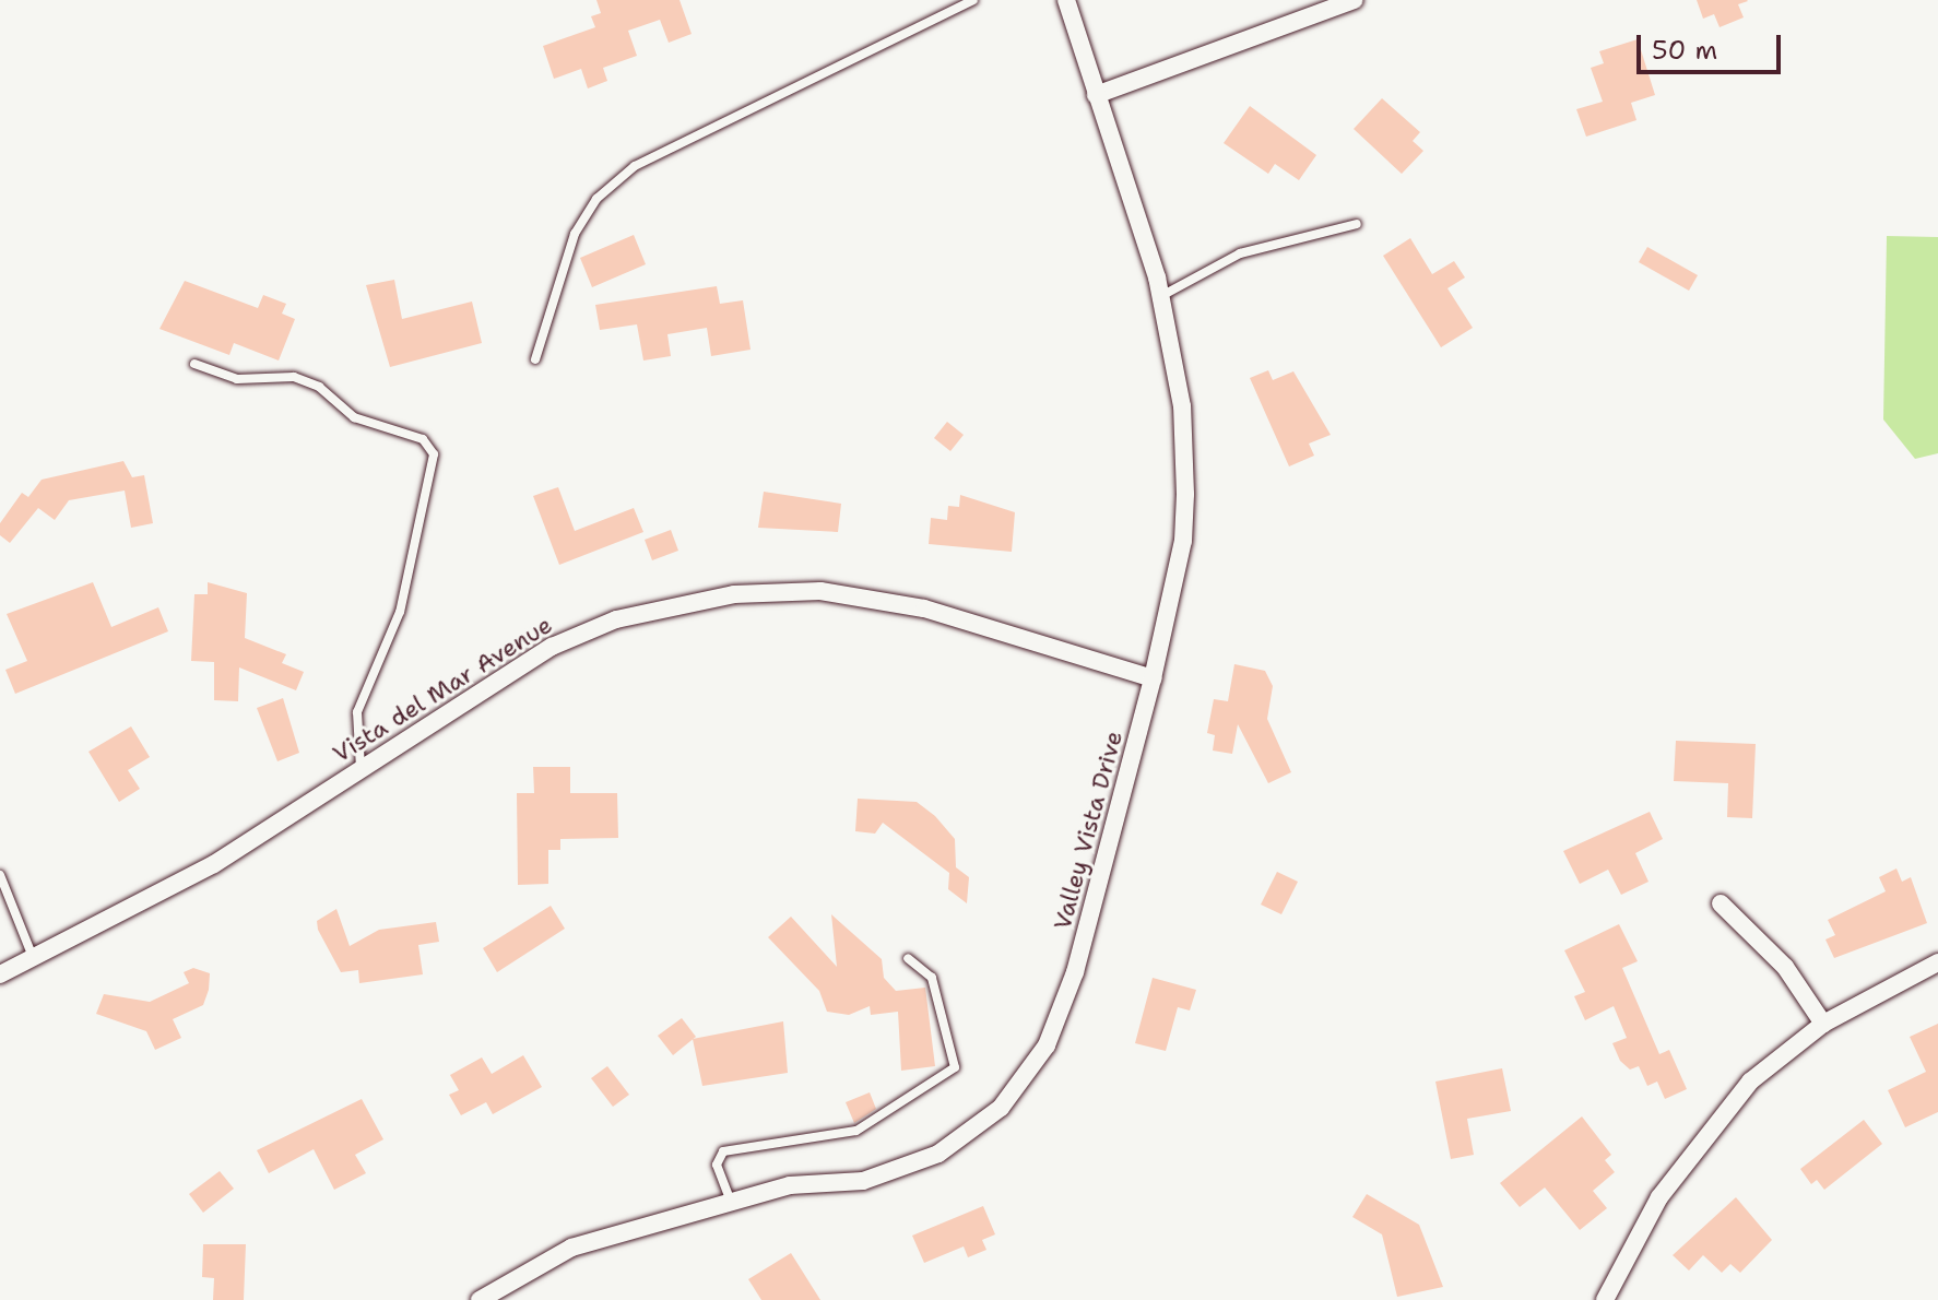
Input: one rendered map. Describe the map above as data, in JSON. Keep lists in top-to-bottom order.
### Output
{
  "streets": {
    "street": ["Vista del Mar Avenue", "Valley Vista Drive"]
  },
  "crossings": [
    ["Vista del Mar Avenue", "Valley Vista Drive"]
  ],
  "scale_bar": "50 m"
}
